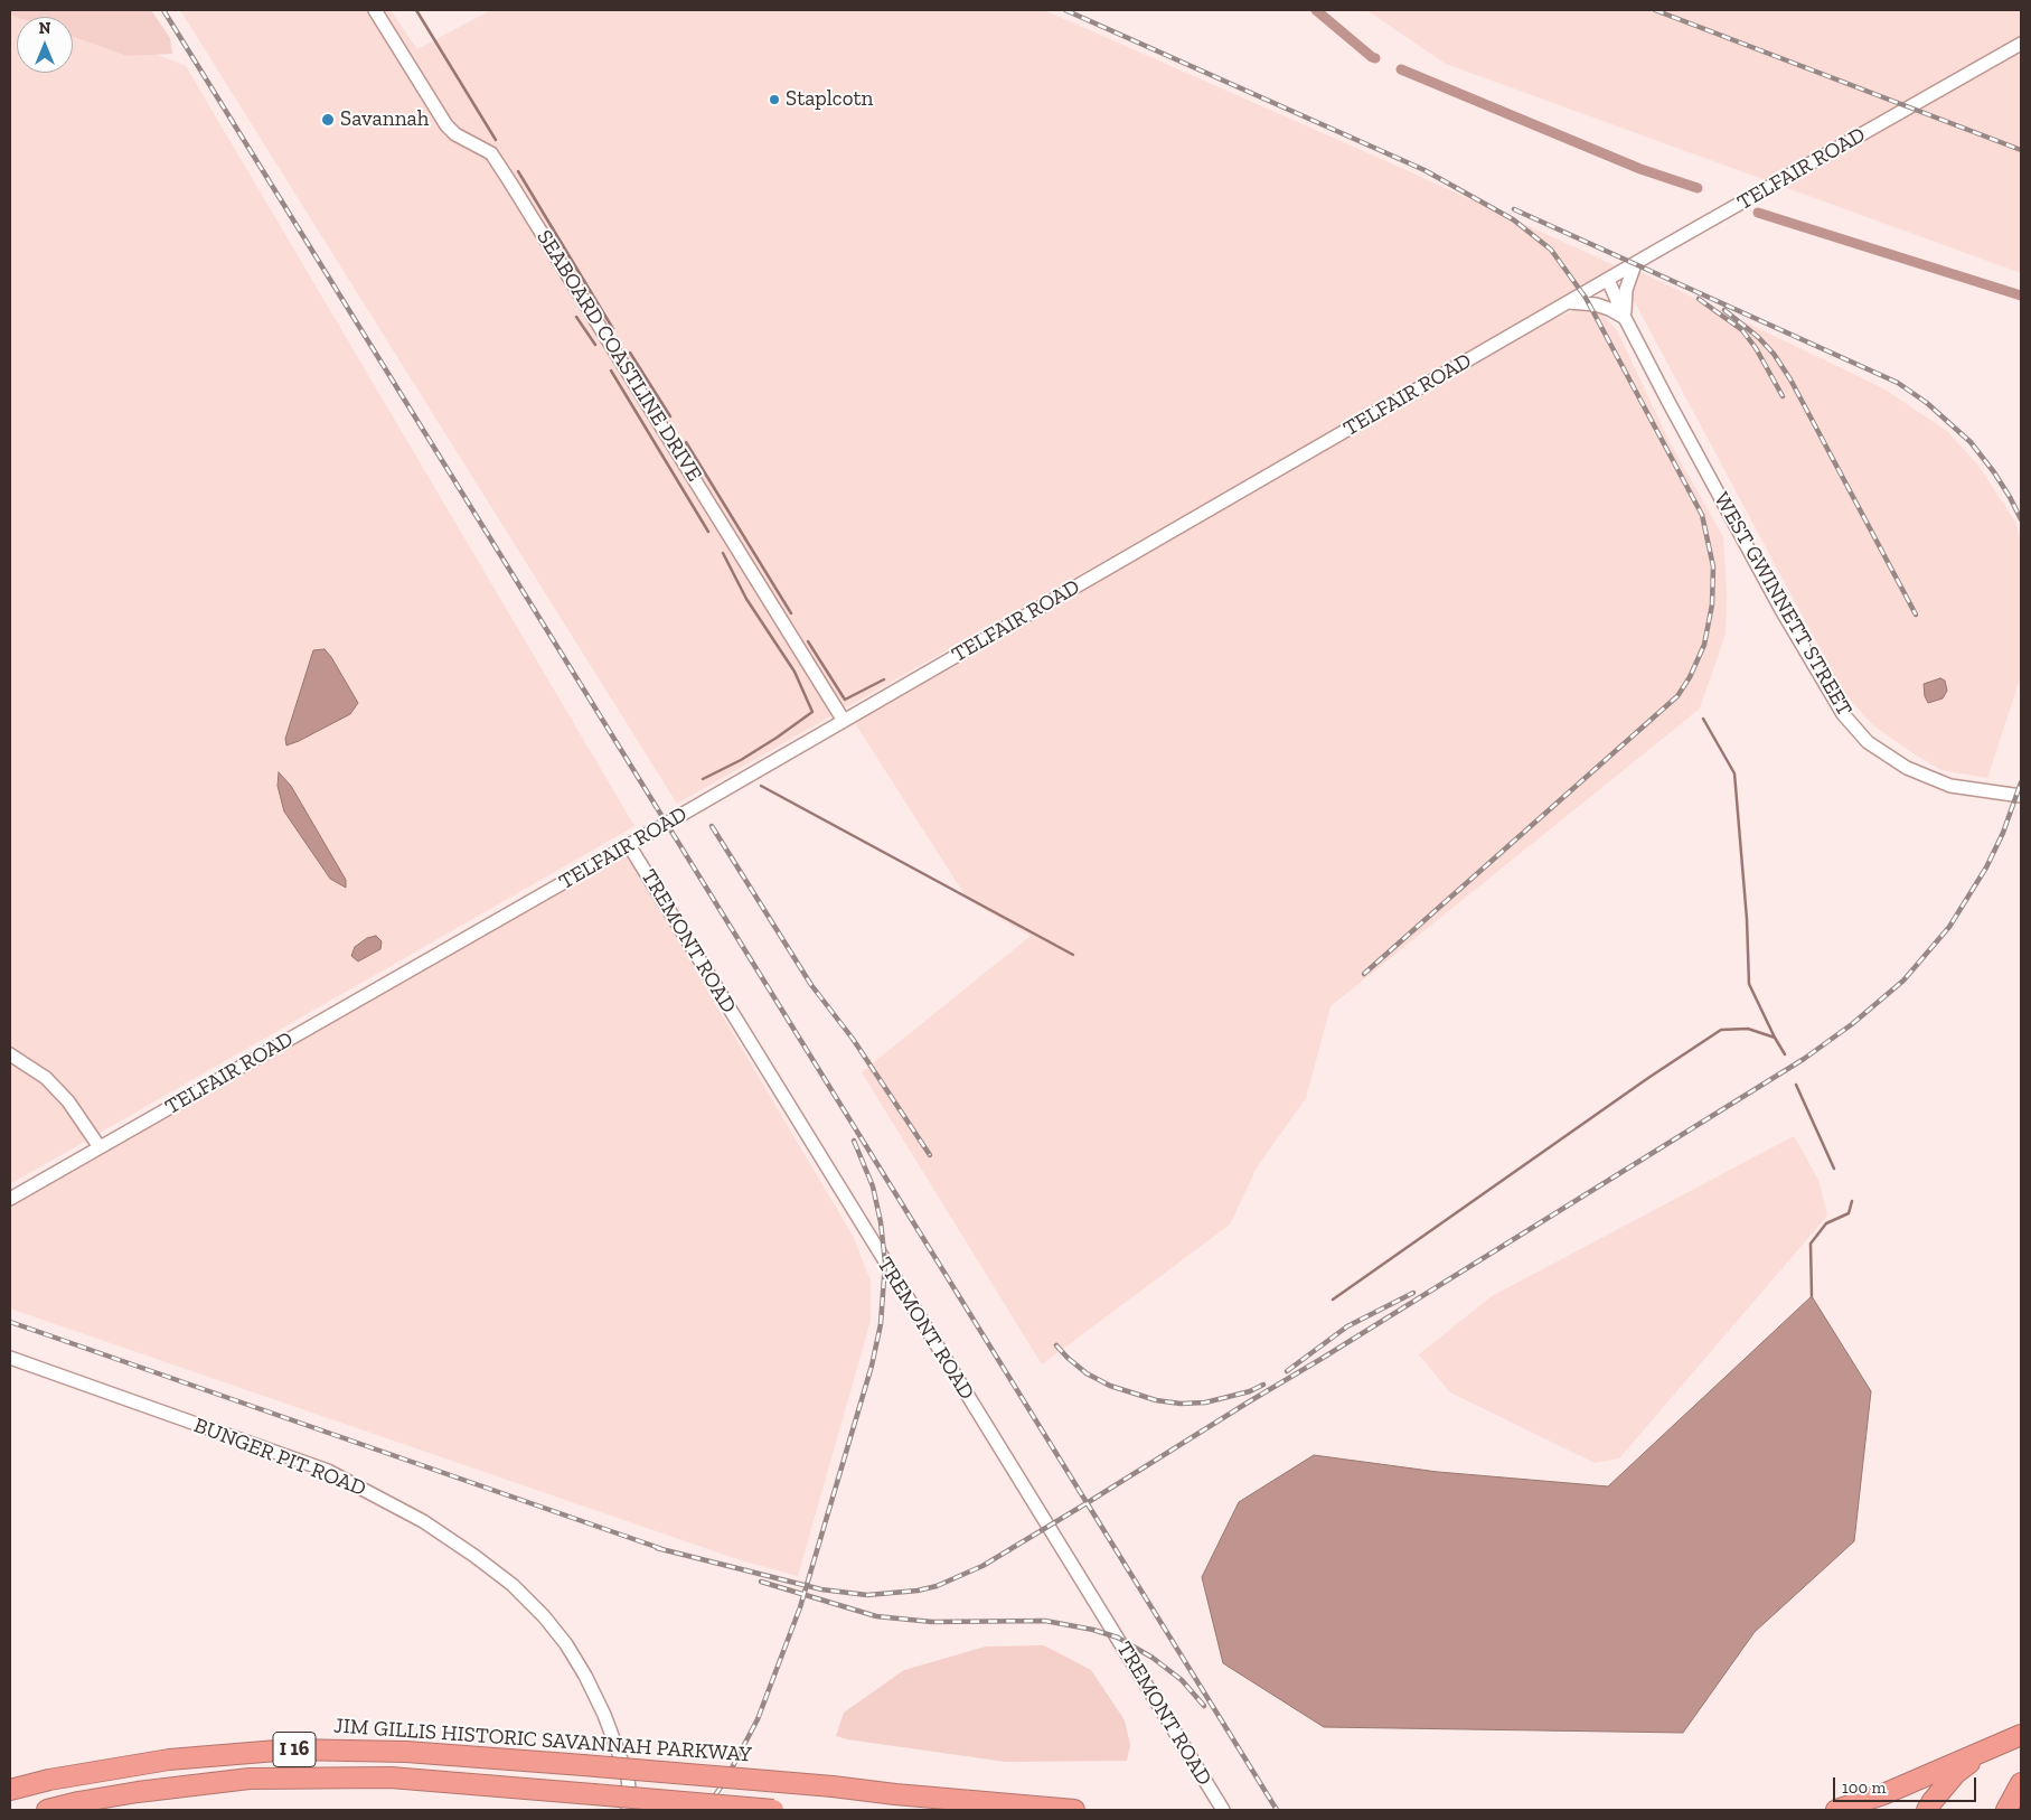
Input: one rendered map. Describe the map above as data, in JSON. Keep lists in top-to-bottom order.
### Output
{
  "streets": {
    "highway": ["JIM GILLIS HISTORIC SAVANNAH PARKWAY", "I 16"],
    "street": [
      "TELFAIR ROAD",
      "SEABOARD COASTLINE DRIVE",
      "WEST GWINNETT STREET",
      "TREMONT ROAD",
      "BUNGER PIT ROAD"
    ]
  },
  "crossings": [
    ["TELFAIR ROAD", "SEABOARD COASTLINE DRIVE"],
    ["TELFAIR ROAD", "WEST GWINNETT STREET"],
    ["TELFAIR ROAD", "TREMONT ROAD"]
  ],
  "places": ["Staplcotn", "Savannah"],
  "scale_bar": "100 m",
  "north": "top"
}
